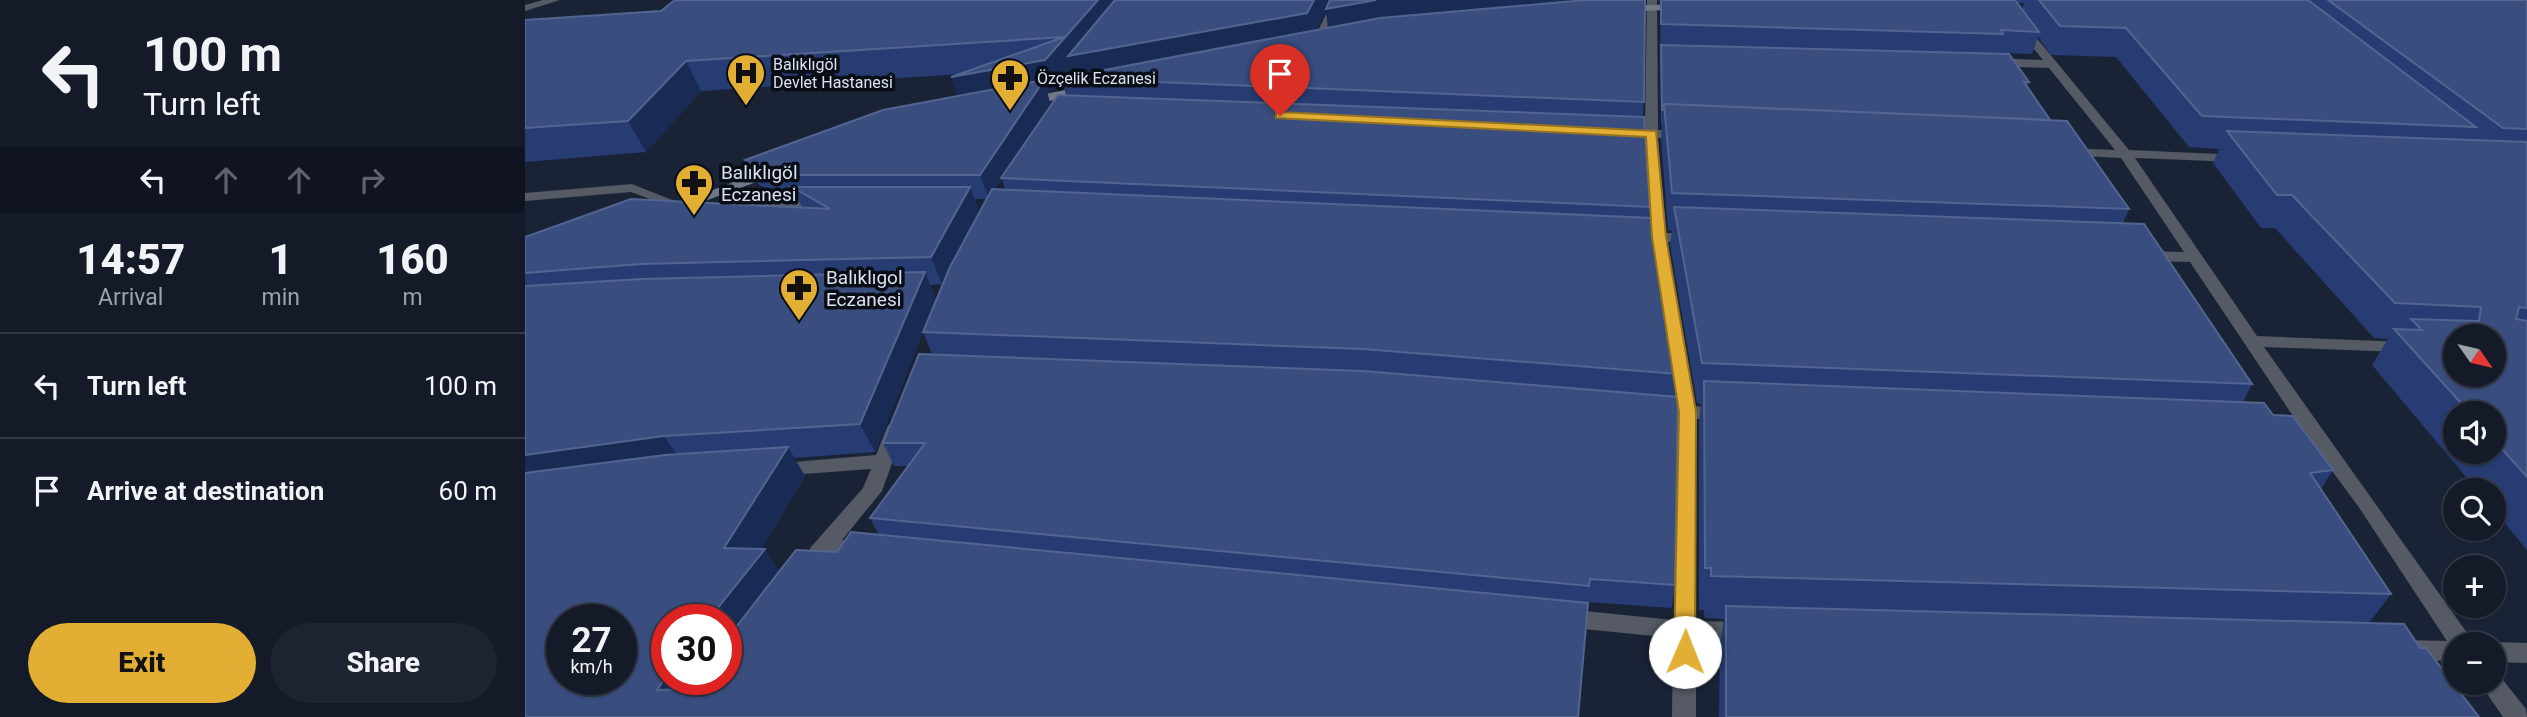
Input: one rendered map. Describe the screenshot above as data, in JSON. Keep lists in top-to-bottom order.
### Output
{
  "places": {
    "hospital": ["Balıklıgöl Devlet Hastanesi"],
    "pharmacy": ["Özçelik Eczanesi", "Balıklıgöl Eczanesi", "Balıklıgol Eczanesi"]
  },
  "north": "bottom right",
  "page": {
    "turn": ["100 m", "Turn left"],
    "eta": [
      "14:57",
      "Arrival",
      "1",
      "min",
      "160",
      "m"
    ],
    "map_buttons": ["+", "−"],
    "list": [
      {
        "name": "Turn left",
        "value": "100 m"
      },
      {
        "name": "Arrive at destination",
        "value": "60 m"
      }
    ],
    "speed": "27 km/h",
    "limit": "30",
    "buttons": ["Exit", "Share"]
  }
}
